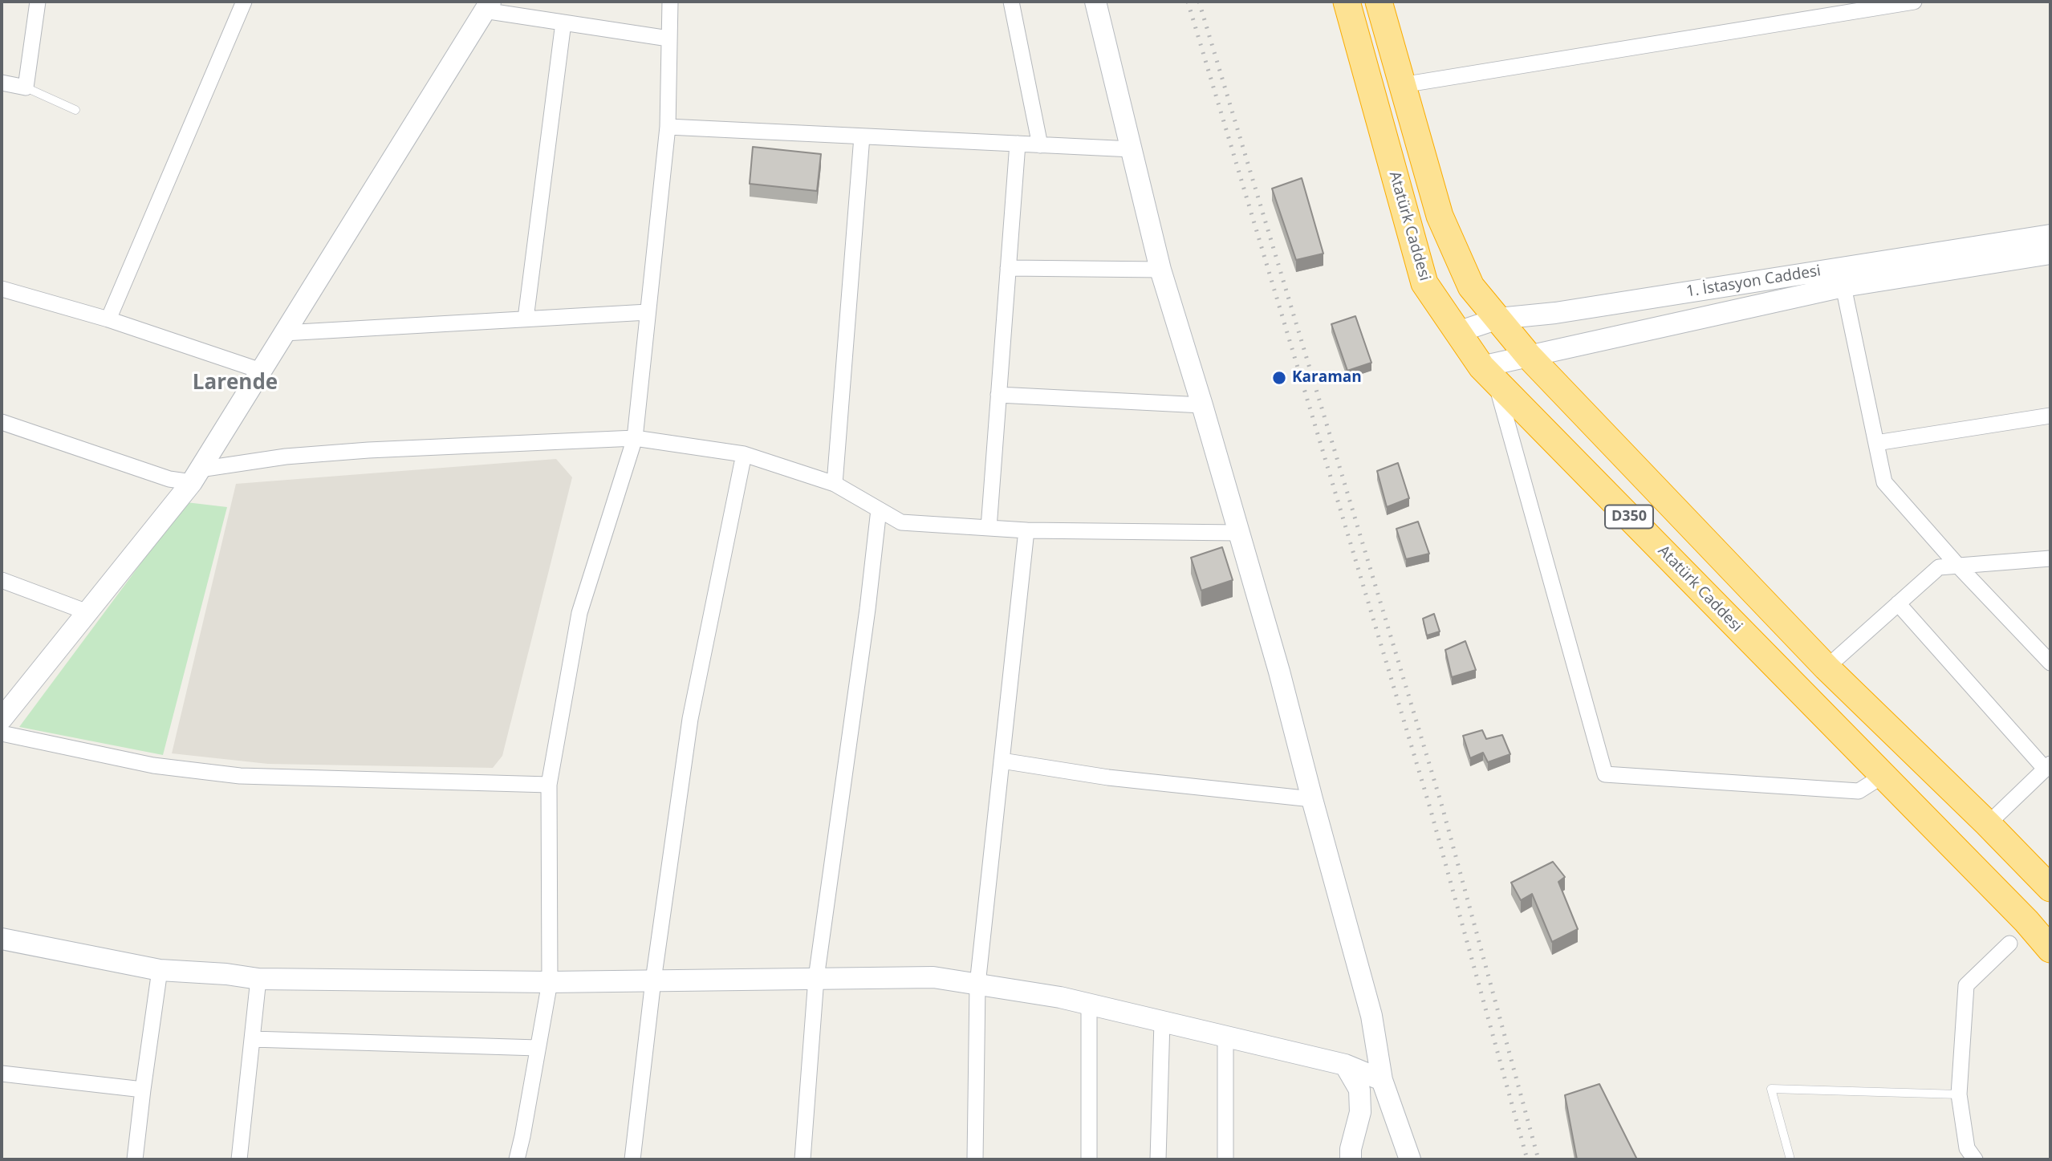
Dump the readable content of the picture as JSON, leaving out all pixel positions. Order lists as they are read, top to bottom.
{
  "streets": {
    "highway": ["Atatürk Caddesi", "D350"],
    "street": ["1. İstasyon Caddesi"]
  },
  "crossings": [
    ["Atatürk Caddesi", "1. İstasyon Caddesi"]
  ],
  "districts": ["Larende"],
  "places": ["Karaman"]
}
